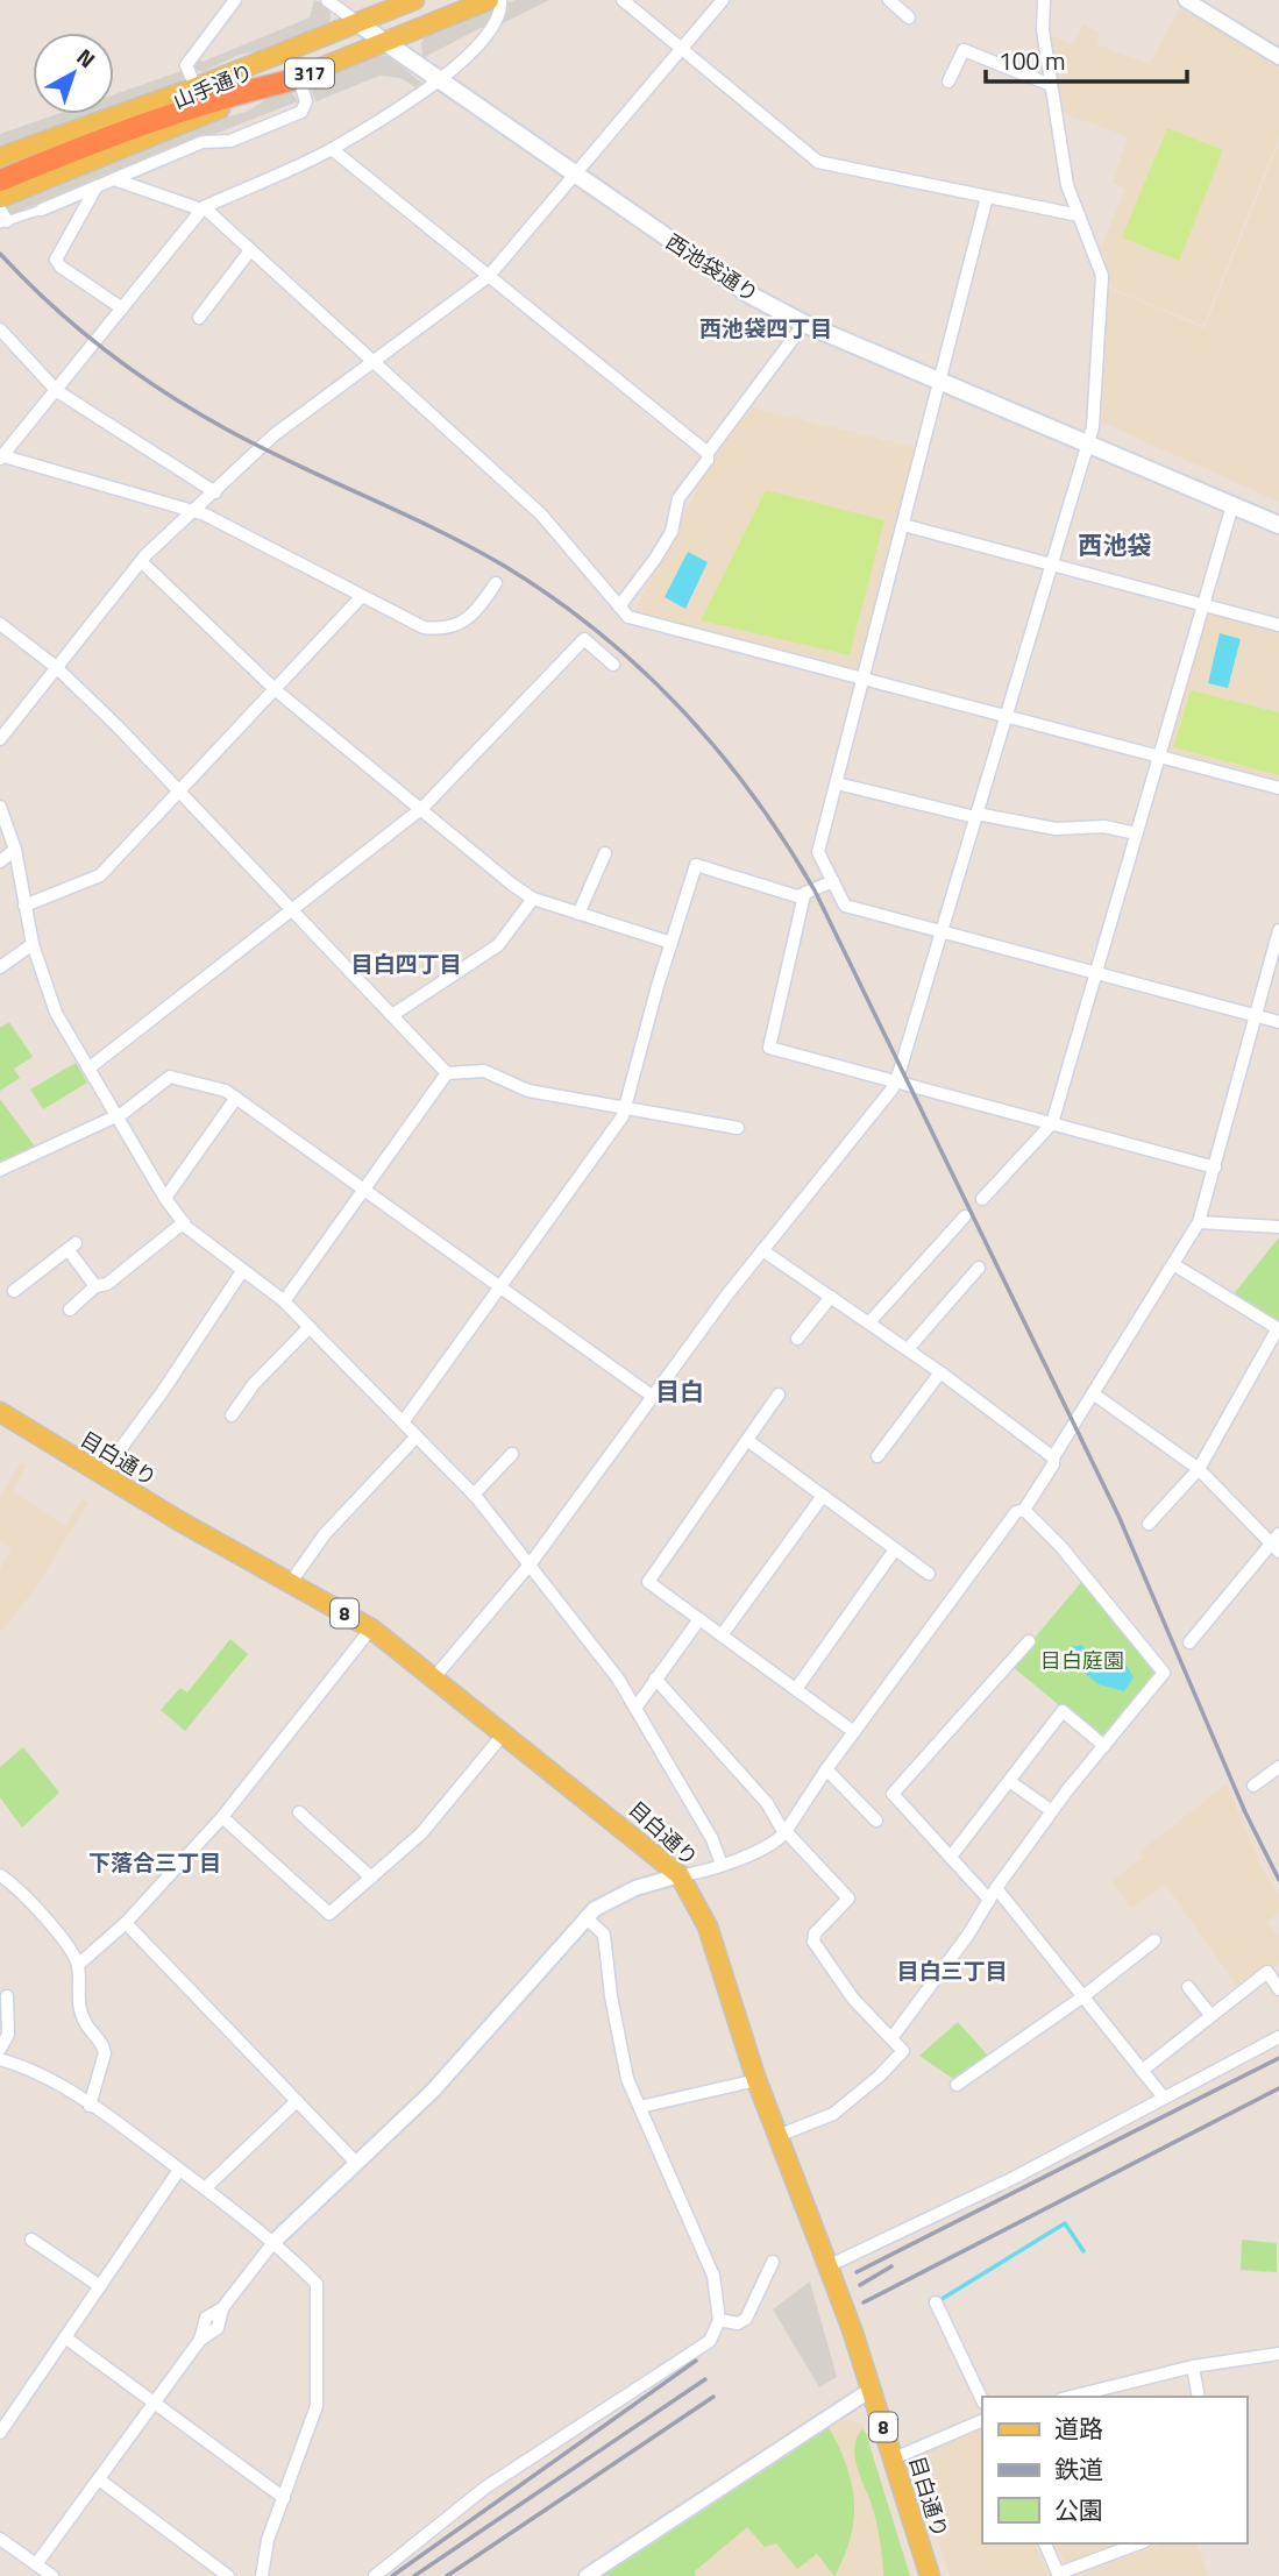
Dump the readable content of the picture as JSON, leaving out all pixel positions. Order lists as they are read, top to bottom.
{
  "streets": {
    "main road": [
      "317",
      "山手通り",
      "西池袋通り",
      "目白通り",
      "8"
    ]
  },
  "crossings": [
    ["317", "西池袋通り"],
    ["山手通り", "西池袋通り"]
  ],
  "districts": [
    "西池袋四丁目",
    "西池袋",
    "目白四丁目",
    "目白",
    "下落合三丁目",
    "目白三丁目"
  ],
  "parks": ["目白庭園"],
  "legend": ["道路", "鉄道", "公園"],
  "scale_bar": "100 m",
  "north": "top right"
}
